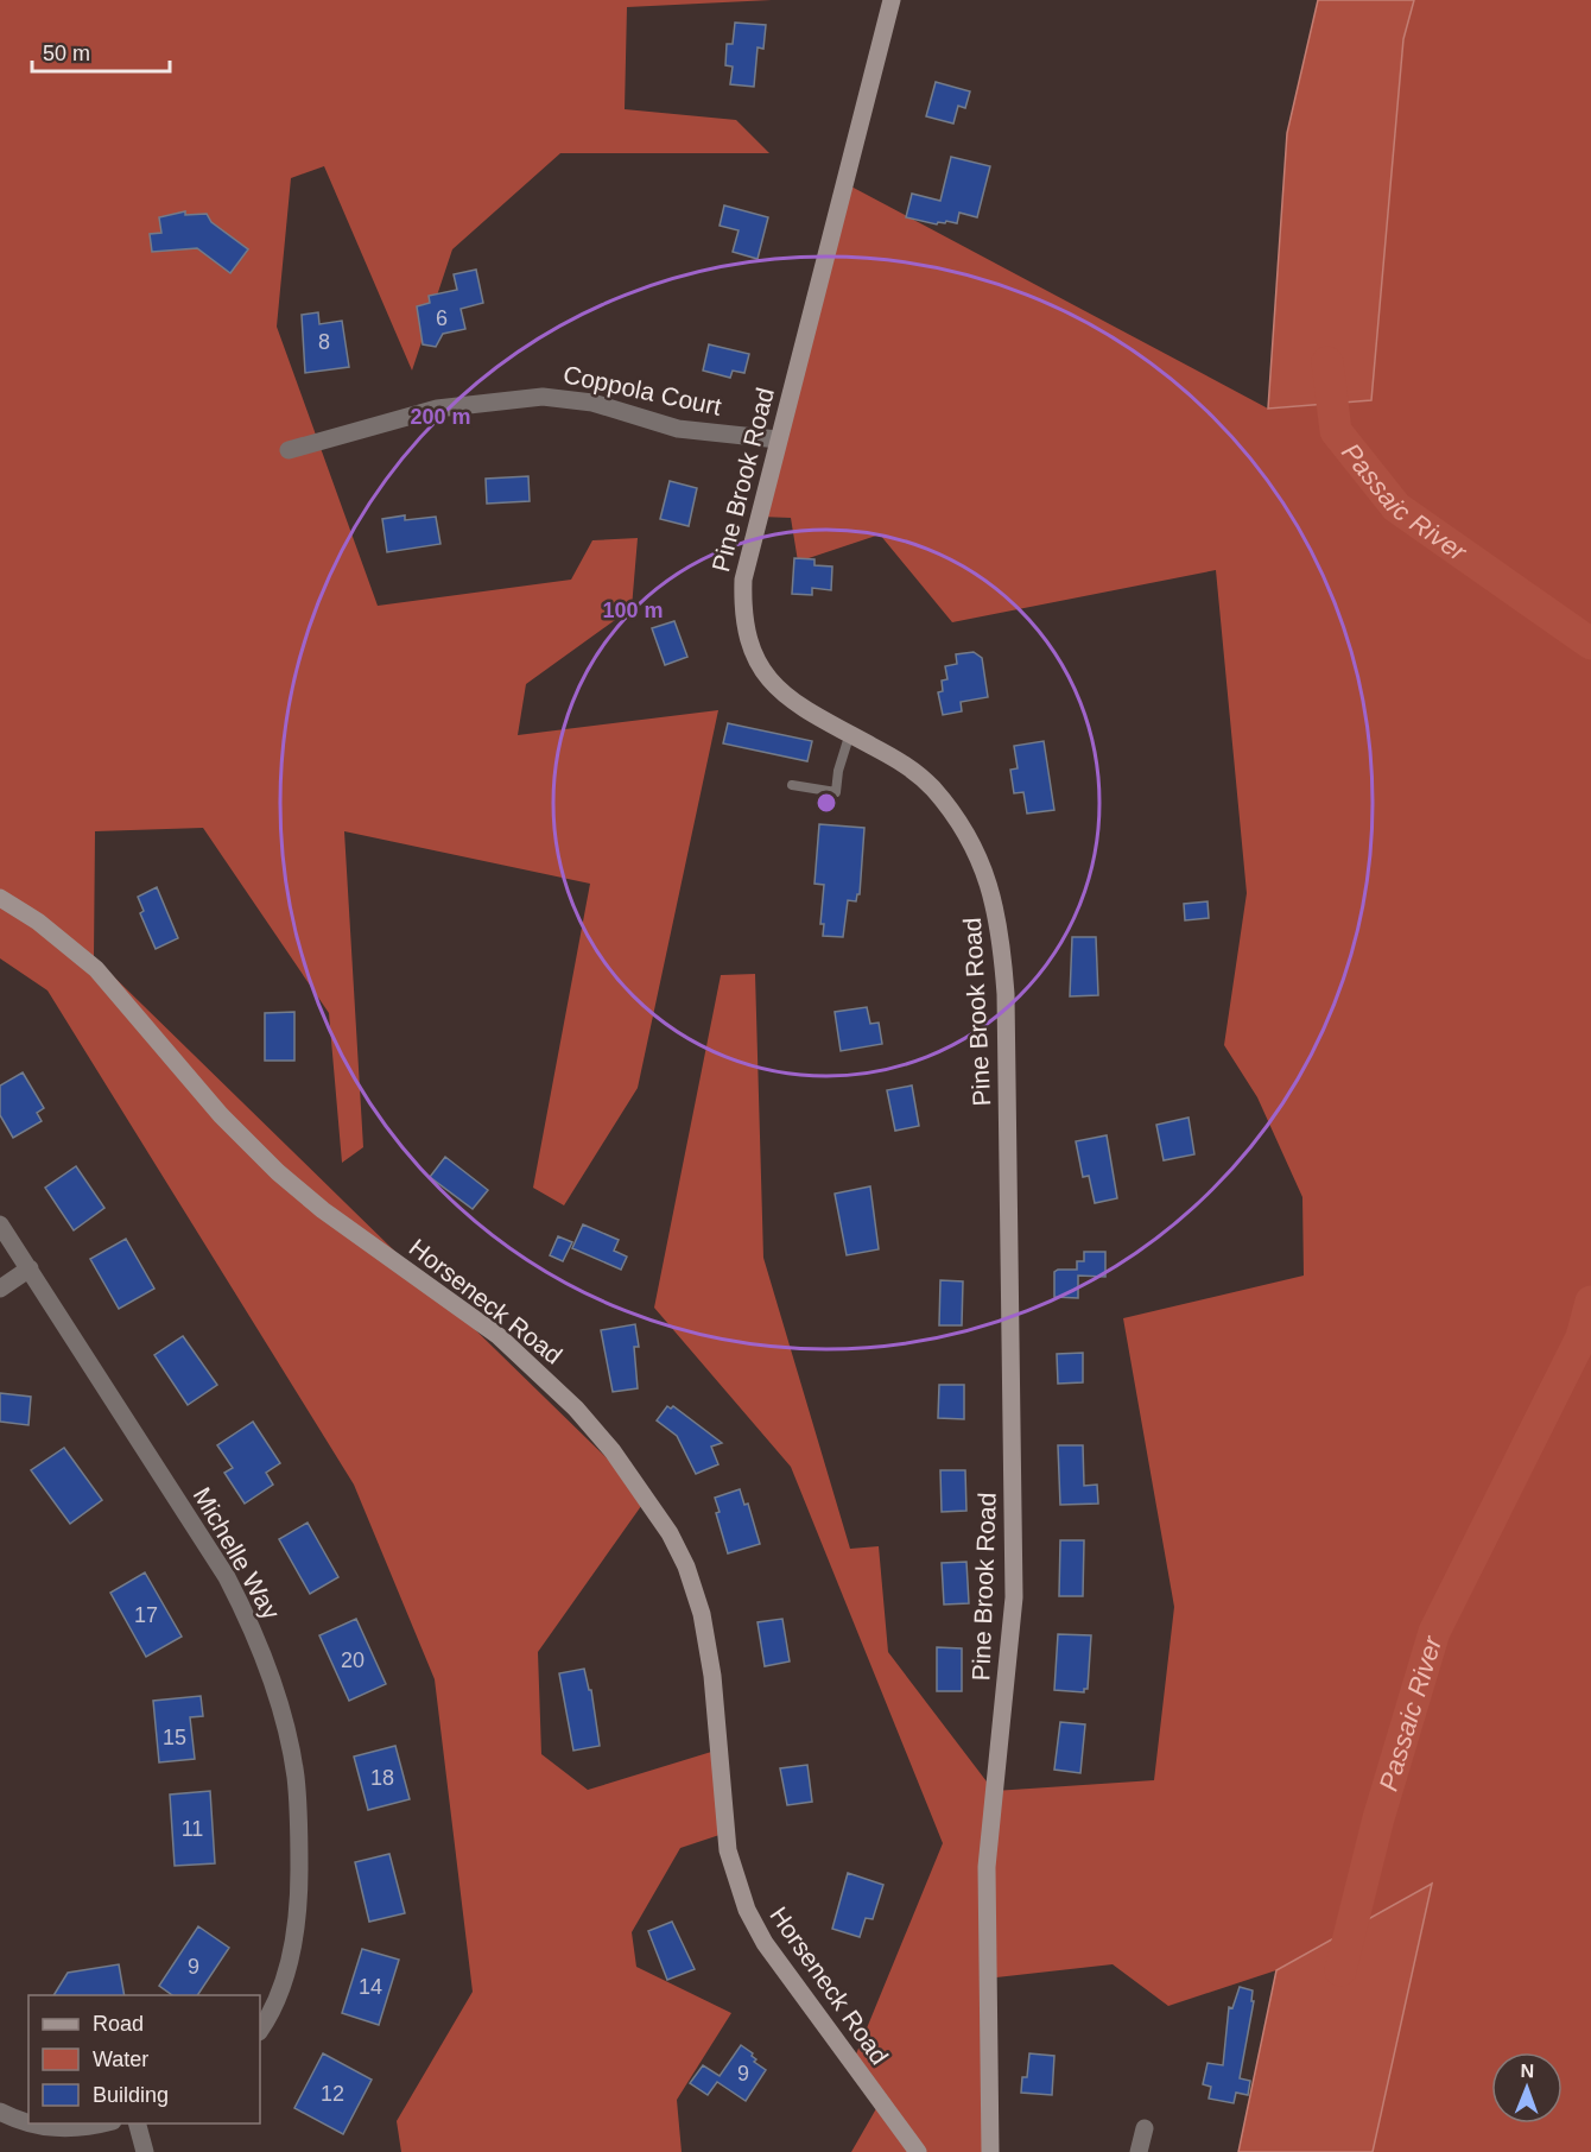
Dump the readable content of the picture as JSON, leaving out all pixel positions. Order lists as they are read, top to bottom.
{
  "streets": {
    "street": [
      "Coppola Court",
      "Pine Brook Road",
      "Horseneck Road",
      "Michelle Way"
    ]
  },
  "crossings": [
    ["Coppola Court", "Pine Brook Road"]
  ],
  "water": ["Passaic River"],
  "house_numbers": [
    "6",
    "8",
    "17",
    "20",
    "15",
    "18",
    "11",
    "9",
    "14",
    "9",
    "12"
  ],
  "legend": ["Road", "Water", "Building"],
  "scale_bar": "50 m",
  "north": "top",
  "rings": ["200 m", "100 m"]
}
